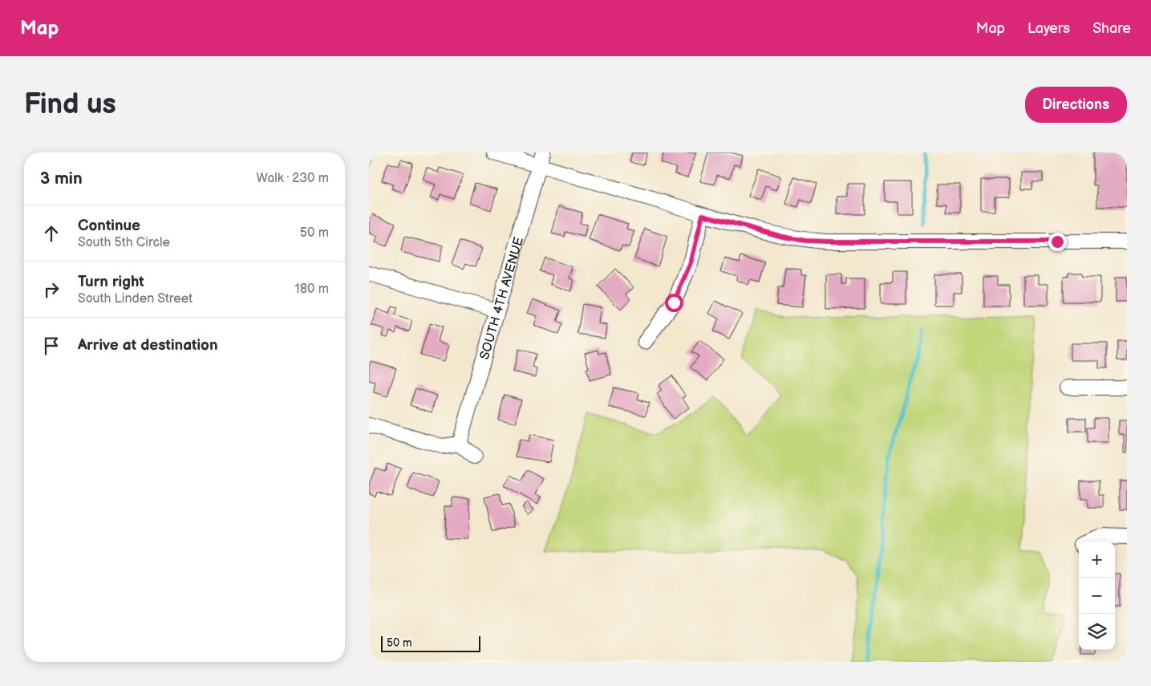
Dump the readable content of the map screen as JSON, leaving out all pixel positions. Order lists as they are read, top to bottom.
{
  "streets": {
    "street": ["SOUTH 4TH AVENUE"]
  },
  "scale_bar": "50 m",
  "page": {
    "header": "Map",
    "nav": ["Map", "Layers", "Share"],
    "buttons": "Directions",
    "title": "Find us",
    "heading": ["3 min", "Walk · 230 m"],
    "list": [
      ["Continue", "South 5th Circle", "50 m"],
      ["Turn right", "South Linden Street", "180 m"],
      "Arrive at destination"
    ],
    "map_buttons": ["+", "−"],
    "scale": "50 m"
  }
}
